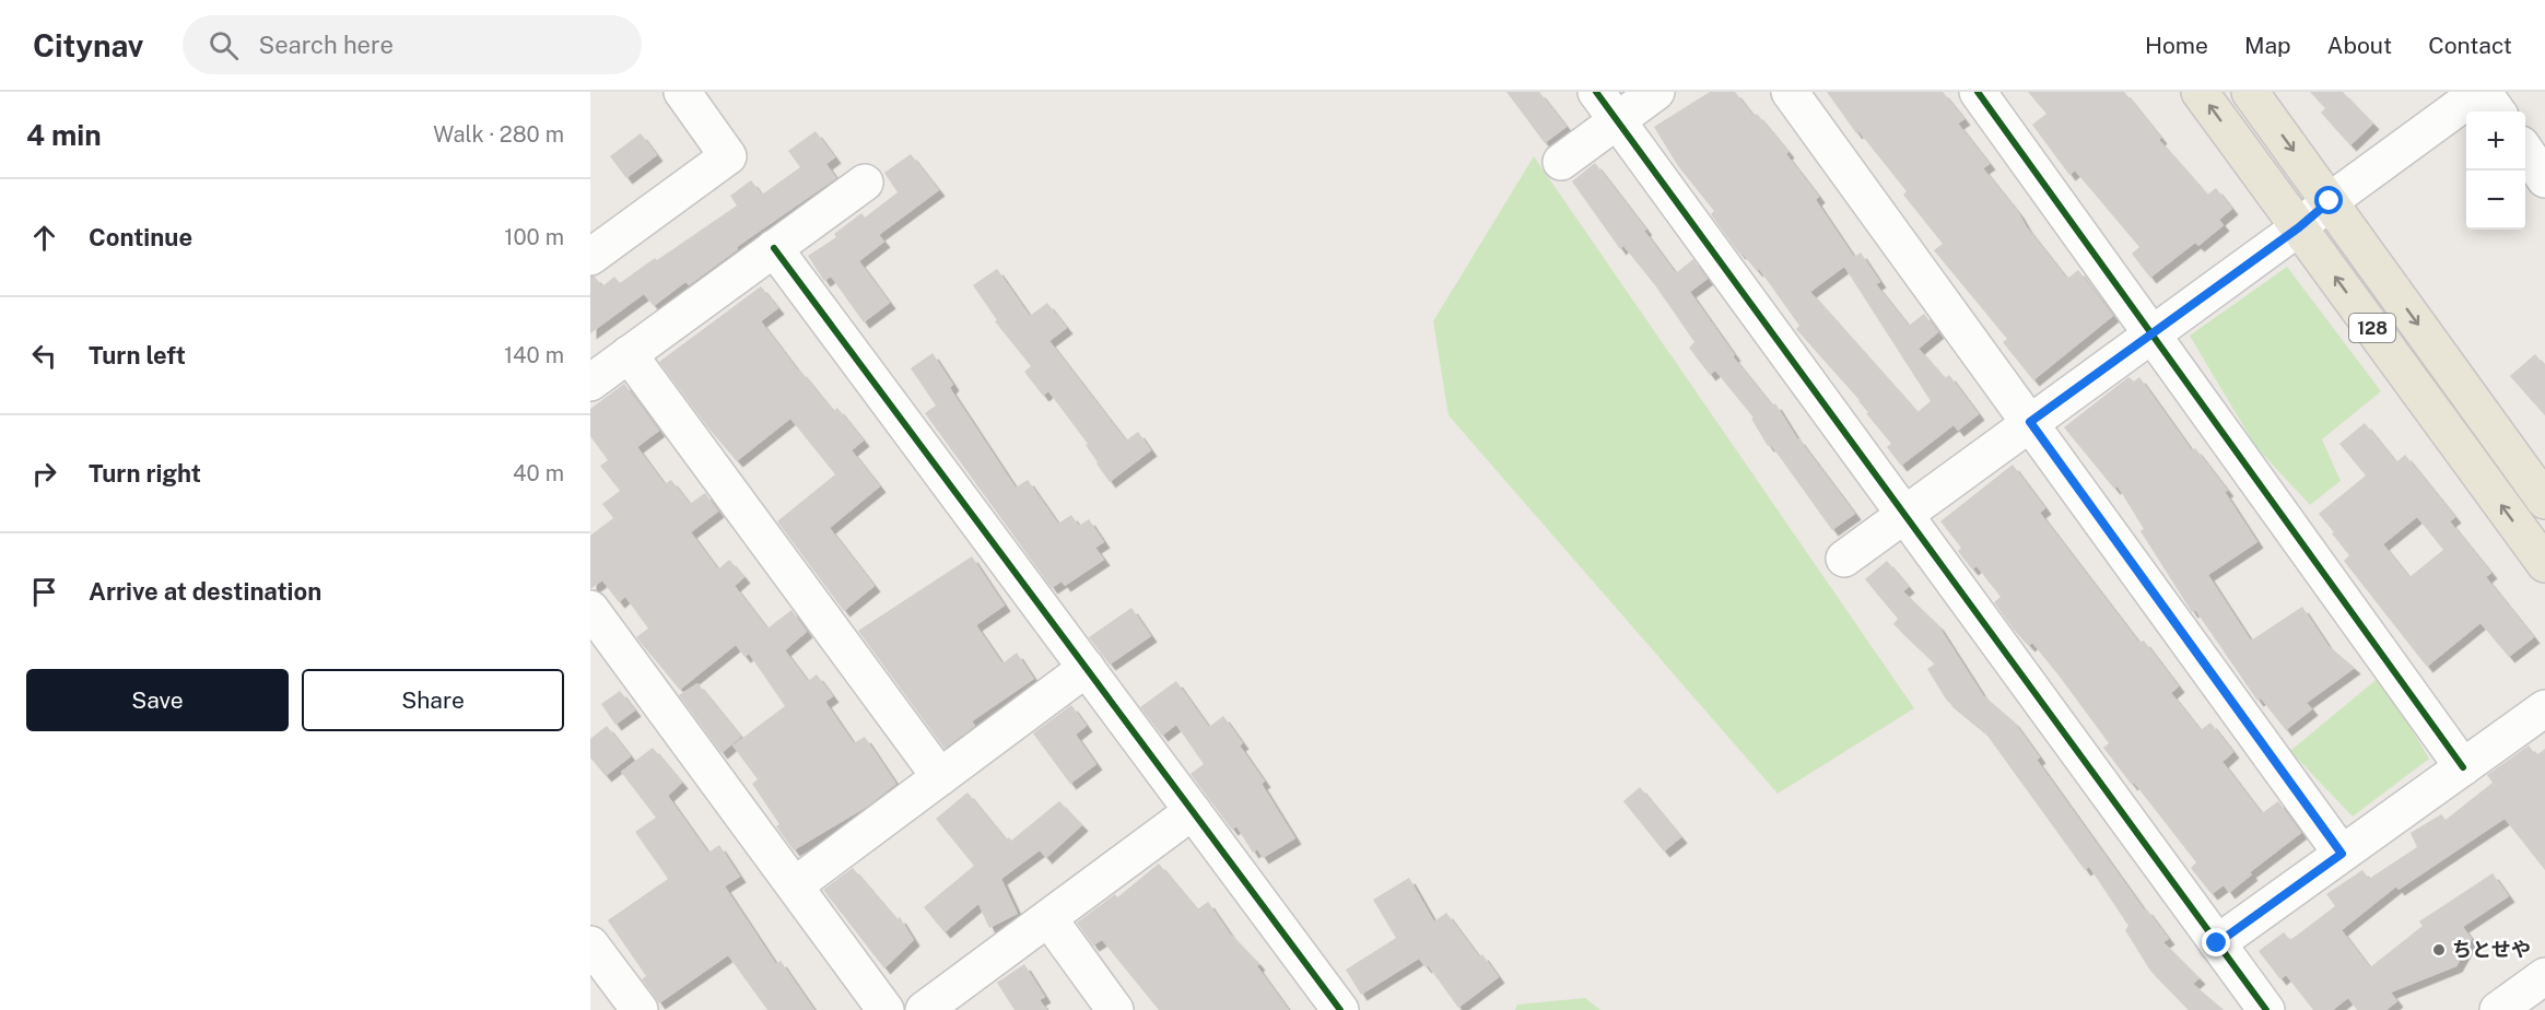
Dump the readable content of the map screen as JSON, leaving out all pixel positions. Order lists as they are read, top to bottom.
{
  "streets": {
    "main road": ["128"]
  },
  "places": ["ちとせや"],
  "page": {
    "header": "Citynav",
    "search": "Search here",
    "nav": [
      "Home",
      "Map",
      "About",
      "Contact"
    ],
    "heading": ["4 min", "Walk · 280 m"],
    "map_buttons": ["+", "−"],
    "list": [
      ["Continue", "100 m"],
      ["Turn left", "140 m"],
      ["Turn right", "40 m"],
      "Arrive at destination"
    ],
    "buttons": ["Save", "Share"]
  }
}
